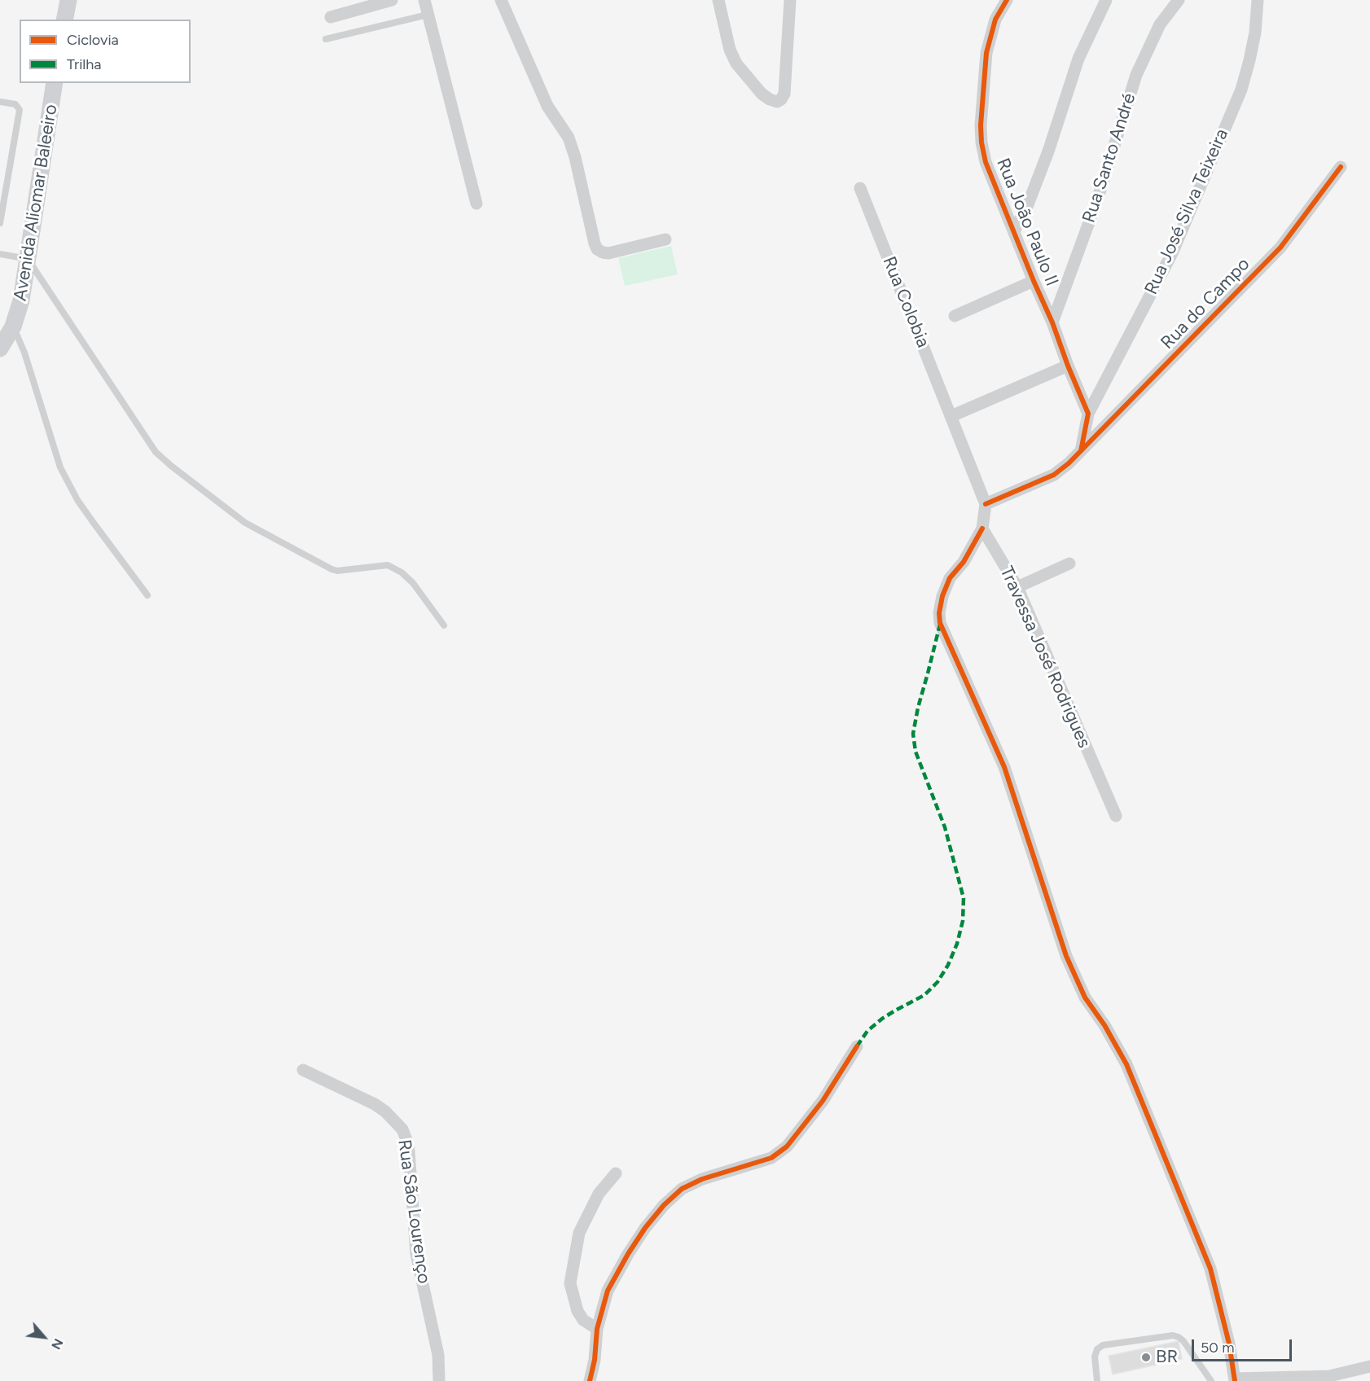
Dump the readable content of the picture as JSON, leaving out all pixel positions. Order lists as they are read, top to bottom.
{
  "streets": {
    "main road": ["Avenida Aliomar Baleeiro"],
    "street": [
      "Rua Santo André",
      "Rua José Silva Teixeira",
      "Rua João Paulo II",
      "Rua Colobia",
      "Rua do Campo",
      "Travessa José Rodrigues",
      "Rua São Lourenço"
    ]
  },
  "crossings": [
    ["Rua Santo André", "Rua João Paulo II"],
    ["Rua José Silva Teixeira", "Rua João Paulo II"]
  ],
  "places": ["BR"],
  "legend": ["Ciclovia", "Trilha"],
  "scale_bar": "50 m",
  "north": "bottom right"
}
